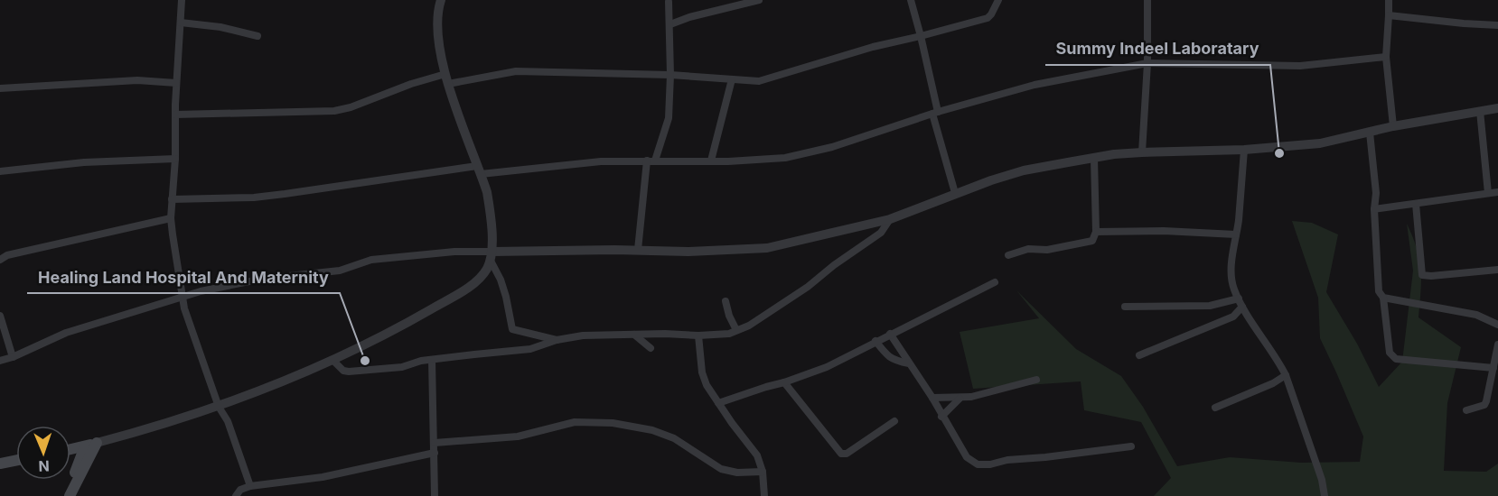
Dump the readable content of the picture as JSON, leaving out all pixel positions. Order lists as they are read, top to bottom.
{
  "places": ["Summy Indeel Laboratary", "Healing Land Hospital And Maternity"],
  "north": "bottom"
}
